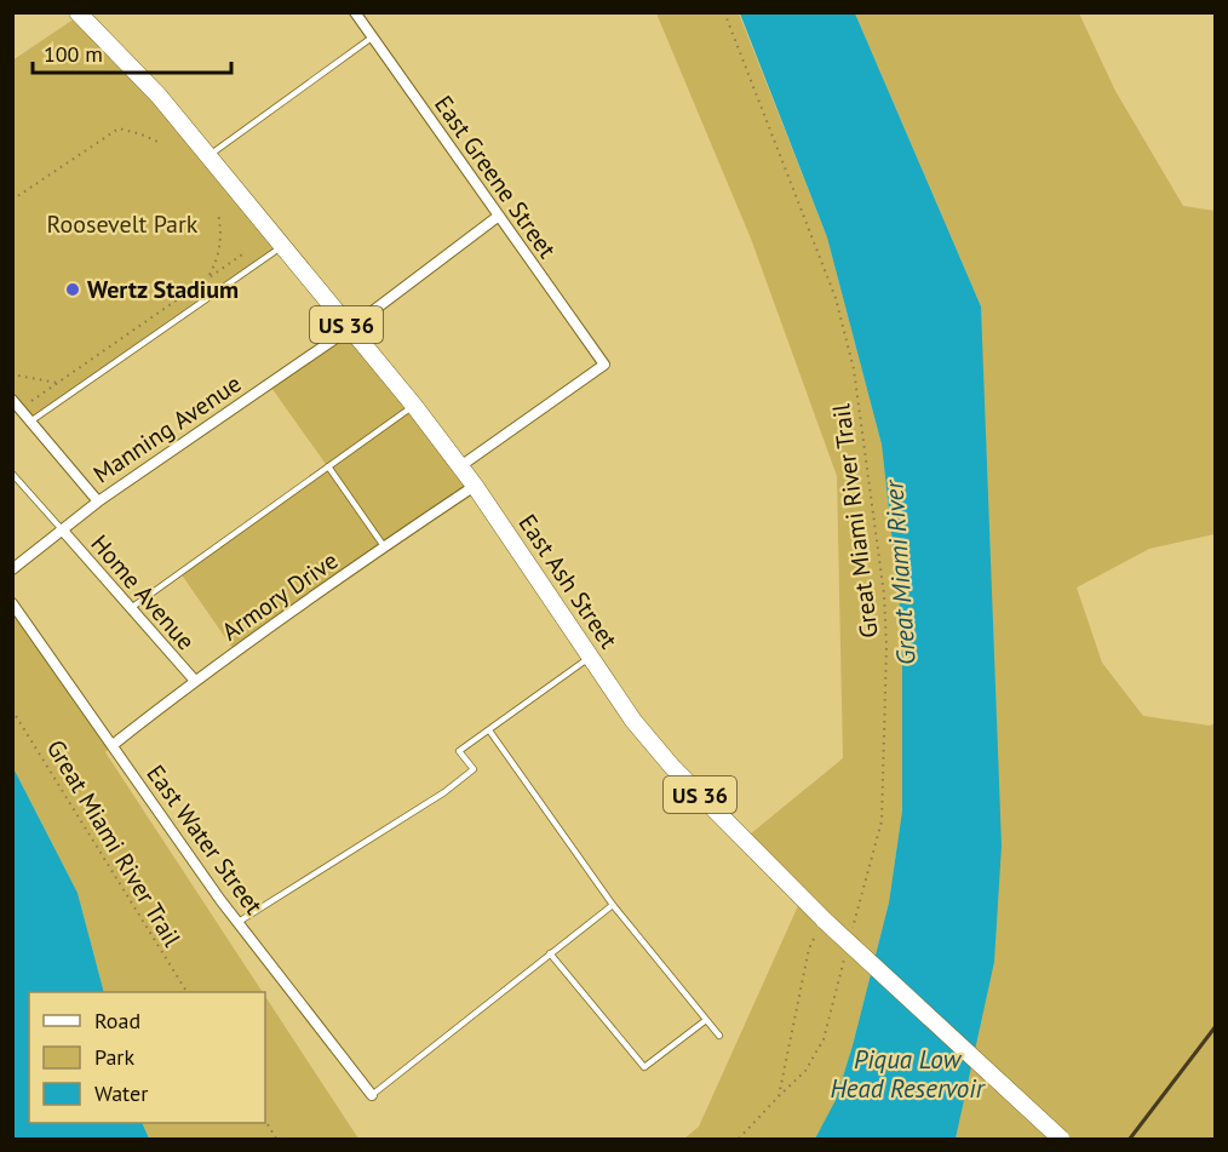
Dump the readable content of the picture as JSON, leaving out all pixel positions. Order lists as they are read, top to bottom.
{
  "streets": {
    "main road": ["US 36", "East Ash Street"],
    "street": [
      "East Greene Street",
      "Manning Avenue",
      "Home Avenue",
      "Armory Drive",
      "East Water Street"
    ],
    "path": ["Great Miami River Trail"]
  },
  "crossings": [
    ["East Greene Street", "Manning Avenue"],
    ["East Greene Street", "East Ash Street"],
    ["Manning Avenue", "East Ash Street"],
    ["Manning Avenue", "Home Avenue"],
    ["East Ash Street", "Armory Drive"],
    ["Home Avenue", "Armory Drive"],
    ["Armory Drive", "East Water Street"]
  ],
  "water": ["Great Miami River", "Piqua Low Head Reservoir"],
  "parks": ["Roosevelt Park"],
  "places": ["Wertz Stadium"],
  "legend": ["Road", "Park", "Water"],
  "scale_bar": "100 m"
}
